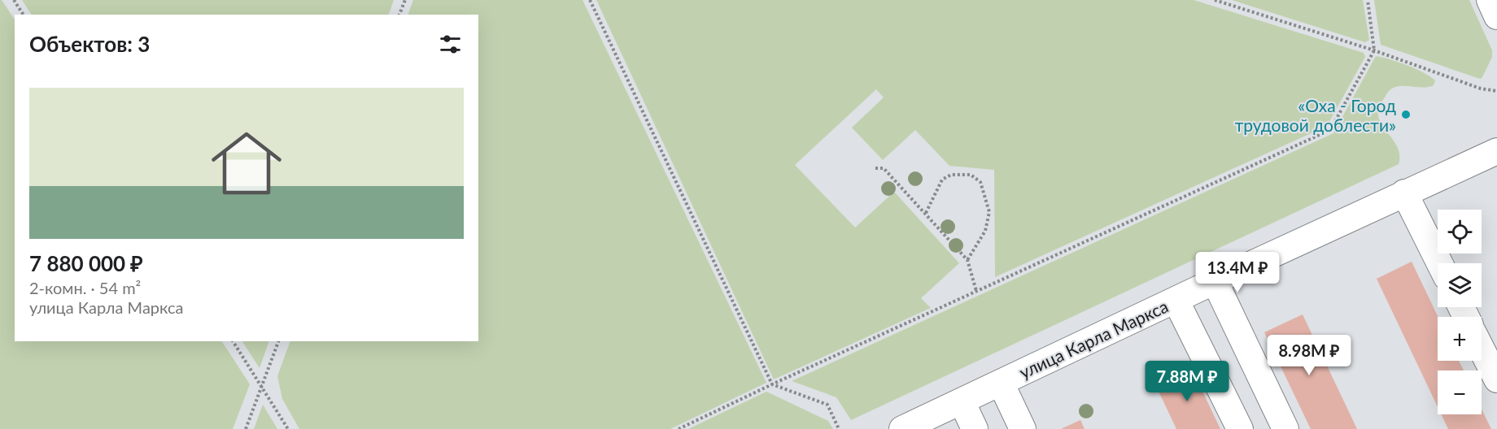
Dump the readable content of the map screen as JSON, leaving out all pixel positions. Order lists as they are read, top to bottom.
{
  "streets": {
    "street": ["улица Карла Маркса"]
  },
  "places": ["«Оха - Город трудовой доблести»"],
  "page": {
    "heading": "Объектов: 3",
    "list": [
      {
        "name": "7 880 000 ₽",
        "note": "2-комн. · 54 m² · улица Карла Маркса"
      }
    ],
    "map_buttons": ["+", "−"],
    "price": ["13.4M ₽", "8.98M ₽", "7.88M ₽"]
  }
}
